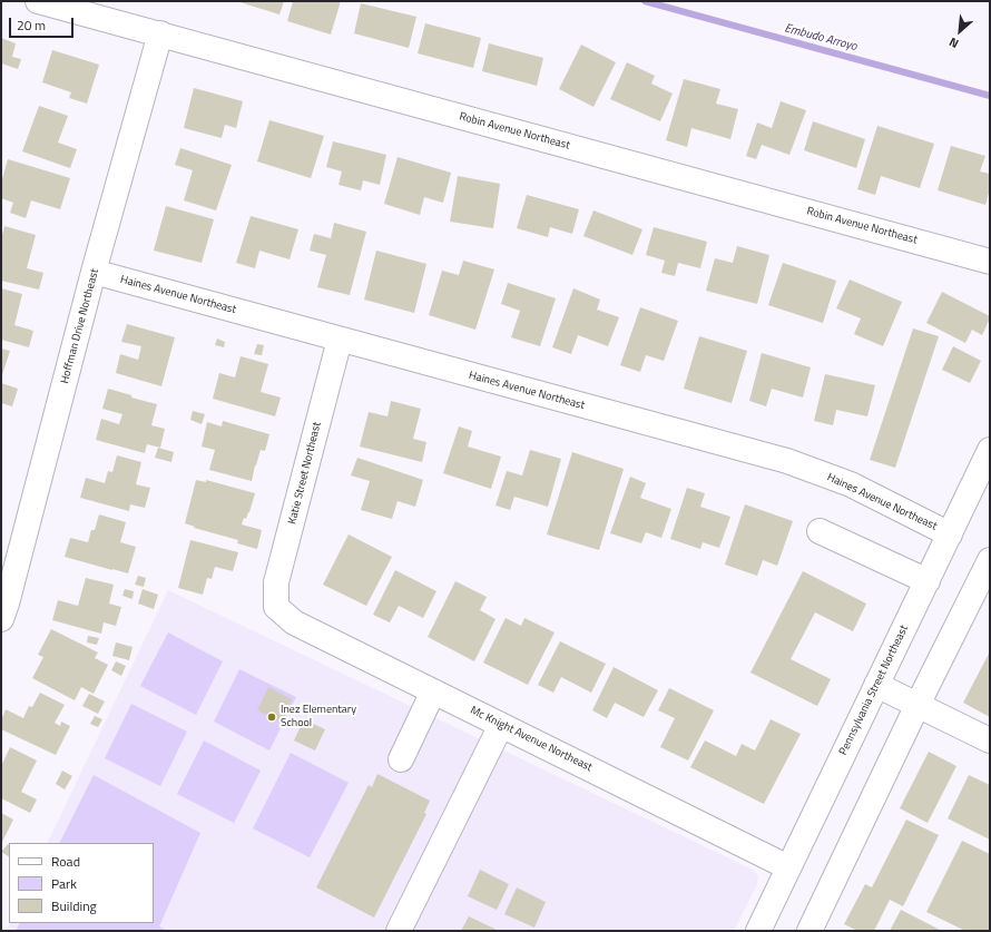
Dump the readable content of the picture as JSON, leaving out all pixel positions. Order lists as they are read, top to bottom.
{
  "streets": {
    "street": [
      "Robin Avenue Northeast",
      "Haines Avenue Northeast",
      "Hoffman Drive Northeast",
      "Katie Street Northeast",
      "Pennsylvania Street Northeast",
      "Mc Knight Avenue Northeast"
    ]
  },
  "crossings": [
    ["Robin Avenue Northeast", "Hoffman Drive Northeast"],
    ["Haines Avenue Northeast", "Hoffman Drive Northeast"],
    ["Haines Avenue Northeast", "Katie Street Northeast"],
    ["Haines Avenue Northeast", "Pennsylvania Street Northeast"],
    ["Katie Street Northeast", "Mc Knight Avenue Northeast"],
    ["Pennsylvania Street Northeast", "Mc Knight Avenue Northeast"]
  ],
  "water": ["Embudo Arroyo"],
  "places": ["Inez Elementary School"],
  "legend": ["Road", "Park", "Building"],
  "scale_bar": "20 m",
  "north": "bottom left"
}
